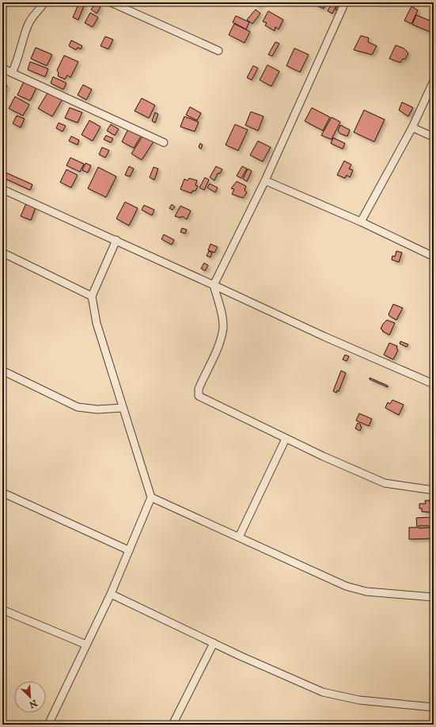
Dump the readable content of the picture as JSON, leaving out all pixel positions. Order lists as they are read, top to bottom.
{
  "north": "bottom right"
}
